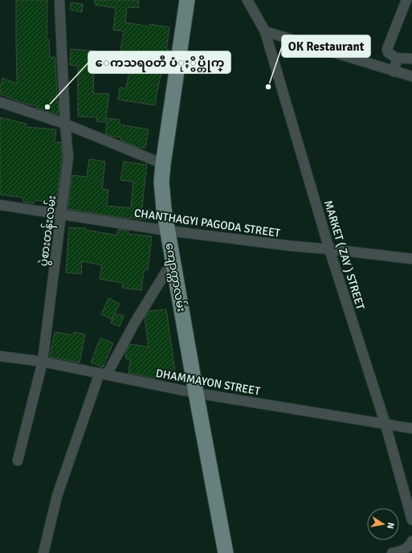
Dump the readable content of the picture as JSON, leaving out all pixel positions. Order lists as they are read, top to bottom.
{
  "streets": {
    "main road": ["ကျောက္ကာလမ်း"],
    "street": [
      "CHANTHAGYI PAGODA STREET",
      "ပွဲစားတန်းလမ်း",
      "MARKET ( ZAY ) STREET",
      "DHAMMAYON STREET"
    ]
  },
  "crossings": [
    ["CHANTHAGYI PAGODA STREET", "ပွဲစားတန်းလမ်း"],
    ["CHANTHAGYI PAGODA STREET", "MARKET ( ZAY ) STREET"],
    ["CHANTHAGYI PAGODA STREET", "ကျောက္ကာလမ်း"],
    ["ပွဲစားတန်းလမ်း", "DHAMMAYON STREET"],
    ["MARKET ( ZAY ) STREET", "DHAMMAYON STREET"],
    ["ကျောက္ကာလမ်း", "DHAMMAYON STREET"]
  ],
  "places": ["OK Restaurant", "ေကသရ၀တီ ပံုႏွိပ္တိုက္"],
  "north": "right"
}
